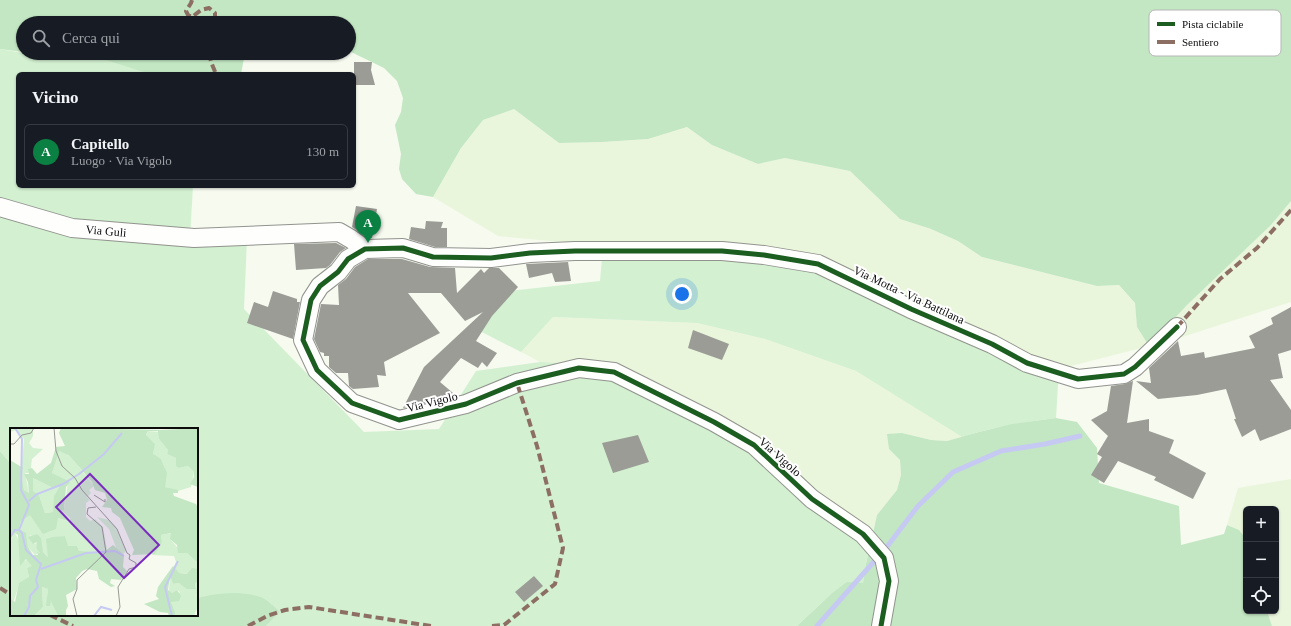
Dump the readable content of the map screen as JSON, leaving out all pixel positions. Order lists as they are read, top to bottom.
{
  "streets": {
    "street": ["Via Guli", "Via Motta - Via Battilana", "Via Vigolo"]
  },
  "crossings": [
    ["Via Guli", "Via Motta - Via Battilana"],
    ["Via Guli", "Via Vigolo"],
    ["Via Motta - Via Battilana", "Via Vigolo"]
  ],
  "legend": ["Pista ciclabile", "Sentiero"],
  "page": {
    "search": "Cerca qui",
    "heading": "Vicino",
    "list": [
      {
        "mark": "A",
        "name": "Capitello",
        "note": "Luogo · Via Vigolo",
        "value": "130 m"
      }
    ],
    "pins": "A",
    "map_buttons": ["+", "−"]
  }
}
